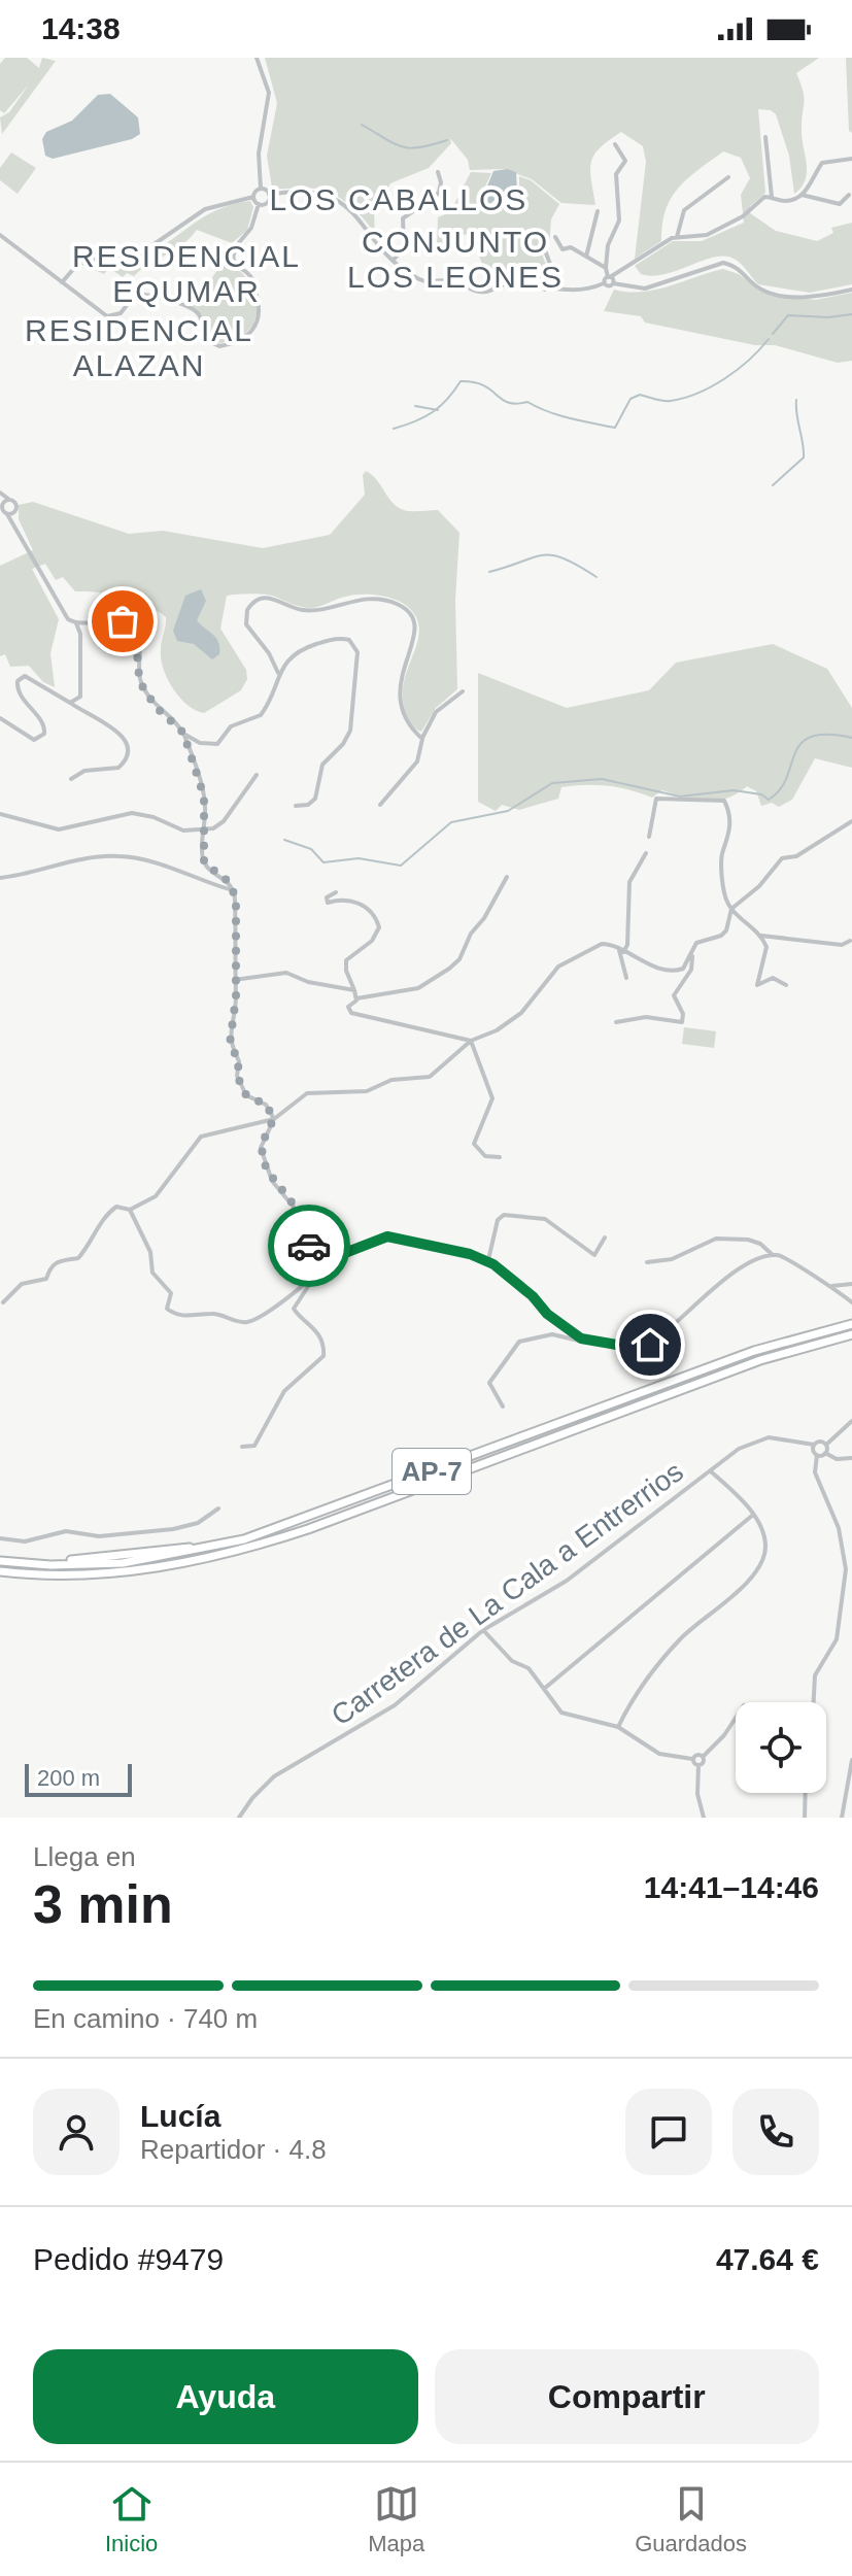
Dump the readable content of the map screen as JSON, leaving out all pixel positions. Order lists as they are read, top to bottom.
{
  "streets": {
    "highway": ["AP-7"],
    "street": ["Carretera de La Cala a Entrerrios"]
  },
  "districts": [
    "LOS CABALLOS",
    "CONJUNTO LOS LEONES",
    "RESIDENCIAL EQUMAR",
    "RESIDENCIAL ALAZAN"
  ],
  "scale_bar": "200 m",
  "page": {
    "status": "14:38",
    "scale": "200 m",
    "heading": ["3 min", "Llega en", "14:41–14:46"],
    "panel": [
      "Lucía",
      "Repartidor · 4.8",
      "Pedido #9479",
      "47.64 €"
    ],
    "bar": "En camino · 740 m",
    "buttons": ["Ayuda", "Compartir"],
    "tabs": ["Inicio", "Mapa", "Guardados"]
  }
}
